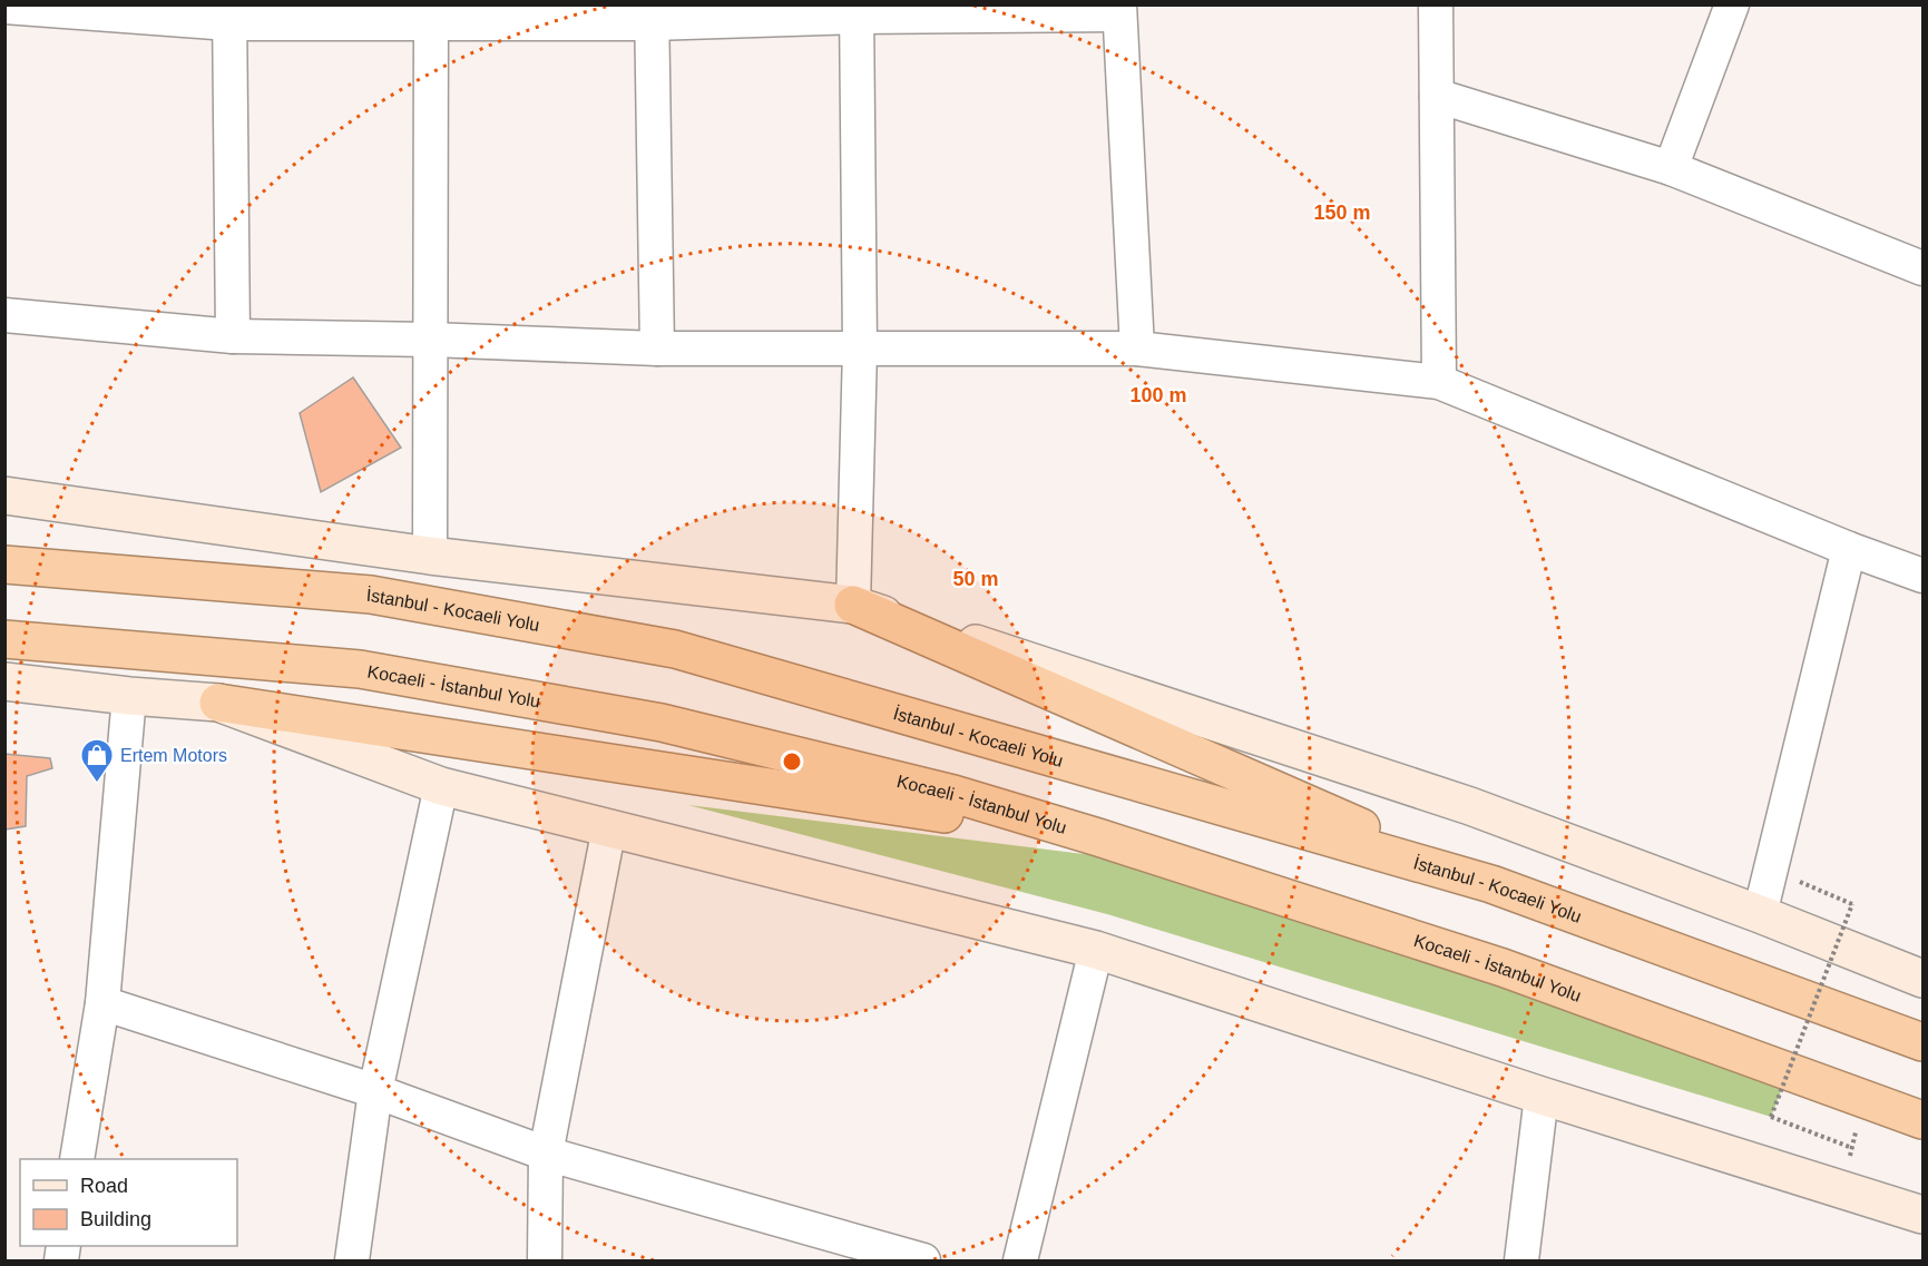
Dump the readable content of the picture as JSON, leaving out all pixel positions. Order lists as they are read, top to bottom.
{
  "streets": {
    "highway": ["İstanbul - Kocaeli Yolu", "Kocaeli - İstanbul Yolu"]
  },
  "places": {
    "shop": ["Ertem Motors"]
  },
  "legend": ["Road", "Building"],
  "rings": ["150 m", "100 m", "50 m"]
}
